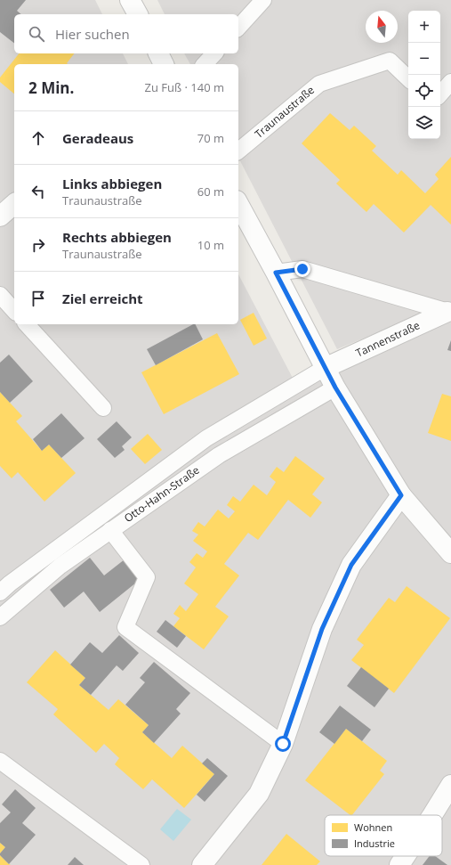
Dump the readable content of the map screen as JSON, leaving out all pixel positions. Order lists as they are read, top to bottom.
{
  "streets": {
    "street": ["Tannenstraße"],
    "lane": ["Traunaustraße", "Otto-Hahn-Straße"]
  },
  "crossings": [
    ["Tannenstraße", "Otto-Hahn-Straße"]
  ],
  "legend": ["Wohnen", "Industrie"],
  "north": "top",
  "page": {
    "map_buttons": ["+", "−"],
    "search": "Hier suchen",
    "heading": ["2 Min.", "Zu Fuß · 140 m"],
    "list": [
      ["Geradeaus", "70 m"],
      ["Links abbiegen", "Traunaustraße", "60 m"],
      ["Rechts abbiegen", "Traunaustraße", "10 m"],
      "Ziel erreicht"
    ]
  }
}
